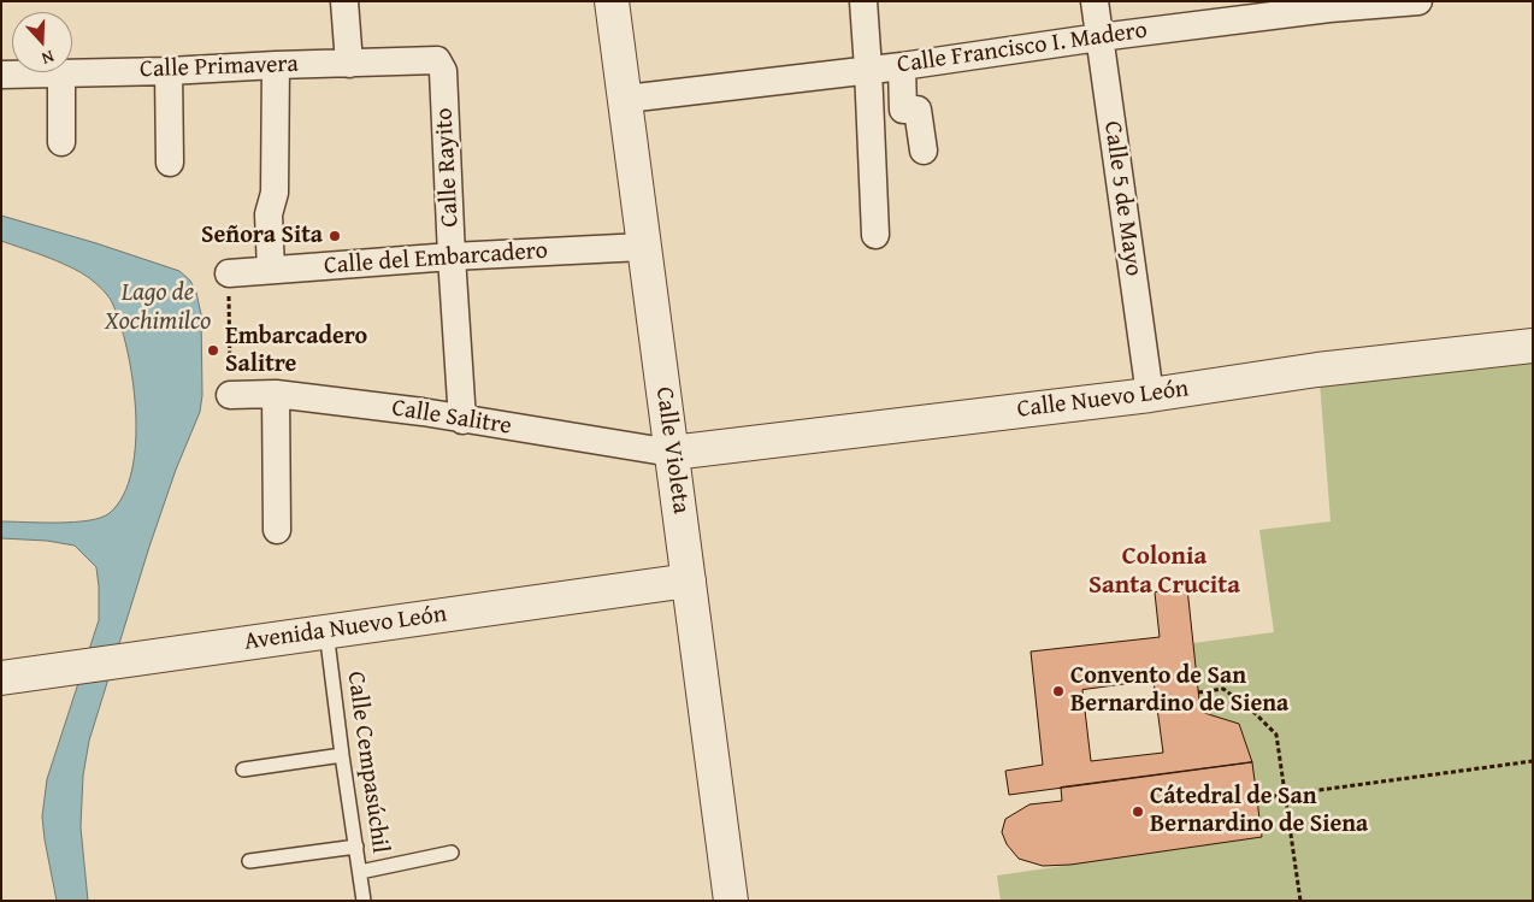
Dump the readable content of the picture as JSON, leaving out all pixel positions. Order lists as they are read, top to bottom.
{
  "streets": {
    "street": [
      "Calle Francisco I. Madero",
      "Calle Primavera",
      "Calle Rayito",
      "Calle 5 de Mayo",
      "Calle del Embarcadero",
      "Calle Nuevo León",
      "Calle Salitre",
      "Calle Violeta",
      "Avenida Nuevo León"
    ],
    "lane": ["Calle Cempasúchil"]
  },
  "crossings": [
    ["Calle Francisco I. Madero", "Calle 5 de Mayo"],
    ["Calle Francisco I. Madero", "Calle Violeta"],
    ["Calle Primavera", "Calle Rayito"],
    ["Calle Rayito", "Calle del Embarcadero"],
    ["Calle Rayito", "Calle Salitre"],
    ["Calle 5 de Mayo", "Calle Nuevo León"],
    ["Calle del Embarcadero", "Calle Violeta"],
    ["Calle Nuevo León", "Calle Salitre"],
    ["Calle Nuevo León", "Calle Violeta"],
    ["Calle Salitre", "Calle Violeta"],
    ["Calle Violeta", "Avenida Nuevo León"],
    ["Avenida Nuevo León", "Calle Cempasúchil"]
  ],
  "districts": ["Colonia Santa Crucita"],
  "water": ["Lago de Xochimilco"],
  "places": [
    "Señora Sita",
    "Embarcadero Salitre",
    "Convento de San Bernardino de Siena",
    "Cátedral de San Bernardino de Siena"
  ],
  "north": "bottom"
}
